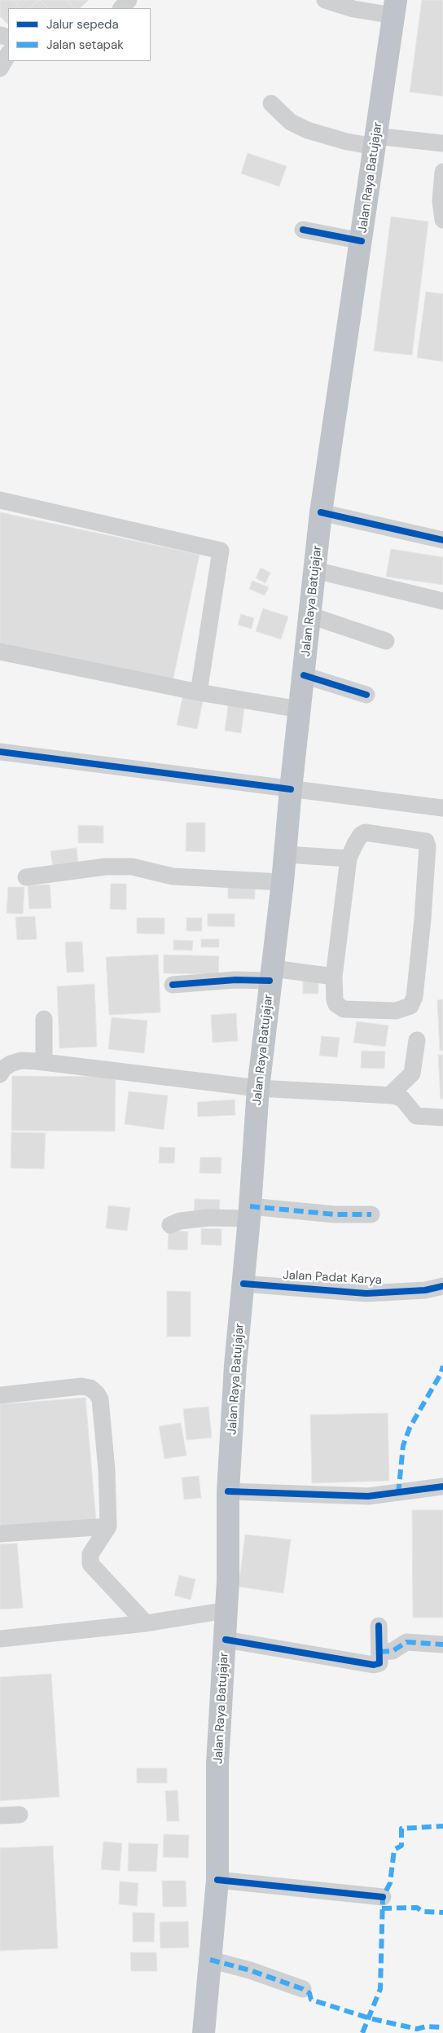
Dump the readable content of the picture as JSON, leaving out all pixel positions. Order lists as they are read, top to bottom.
{
  "streets": {
    "highway": ["Jalan Raya Batujajar"],
    "street": ["Jalan Padat Karya"]
  },
  "crossings": [
    ["Jalan Raya Batujajar", "Jalan Padat Karya"]
  ],
  "legend": ["Jalur sepeda", "Jalan setapak"]
}
